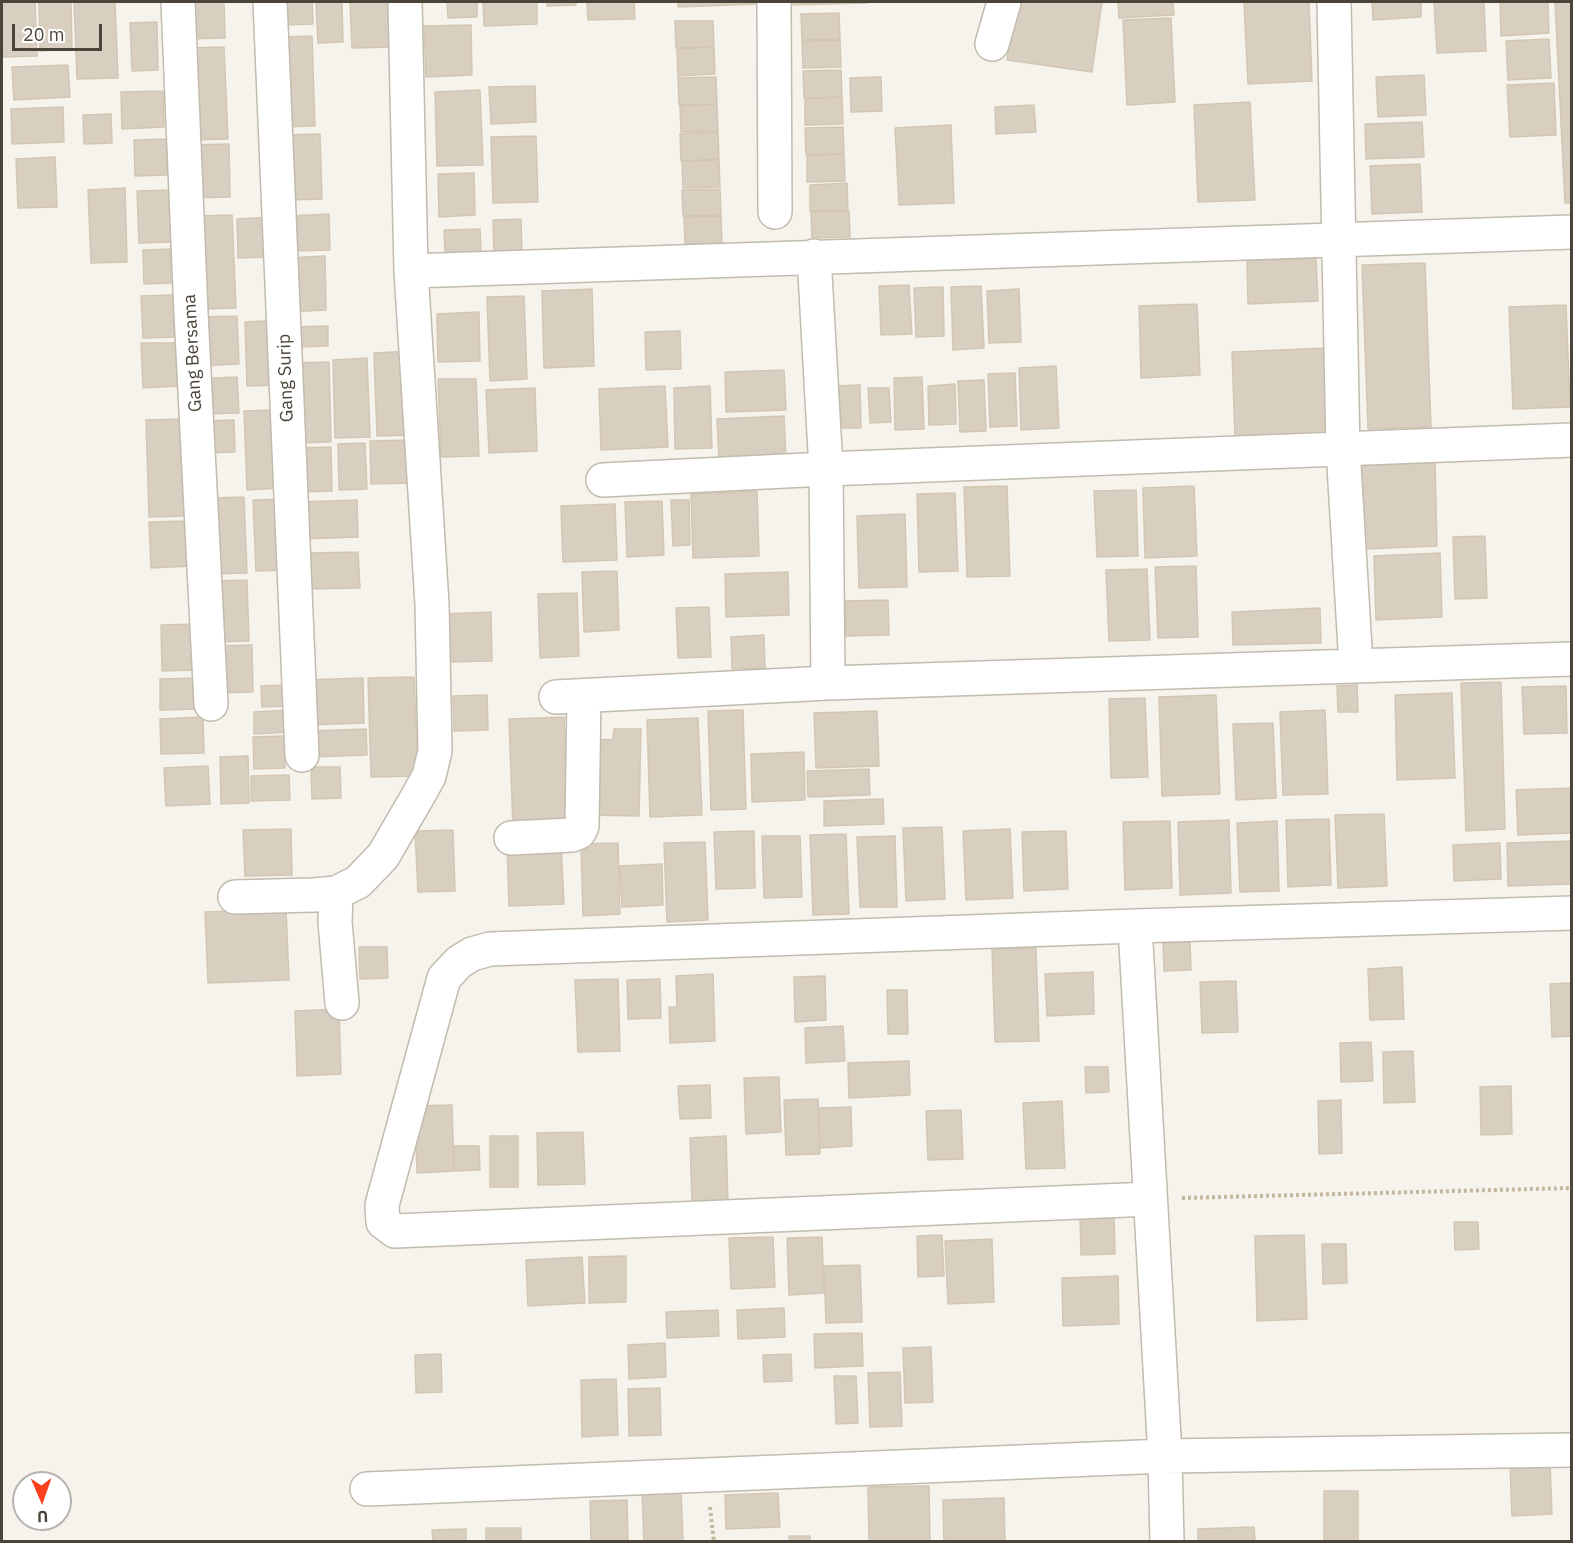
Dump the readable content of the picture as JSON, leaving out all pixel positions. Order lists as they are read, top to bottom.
{
  "streets": {
    "street": ["Gang Bersama", "Gang Surip"]
  },
  "scale_bar": "20 m",
  "north": "bottom"
}
